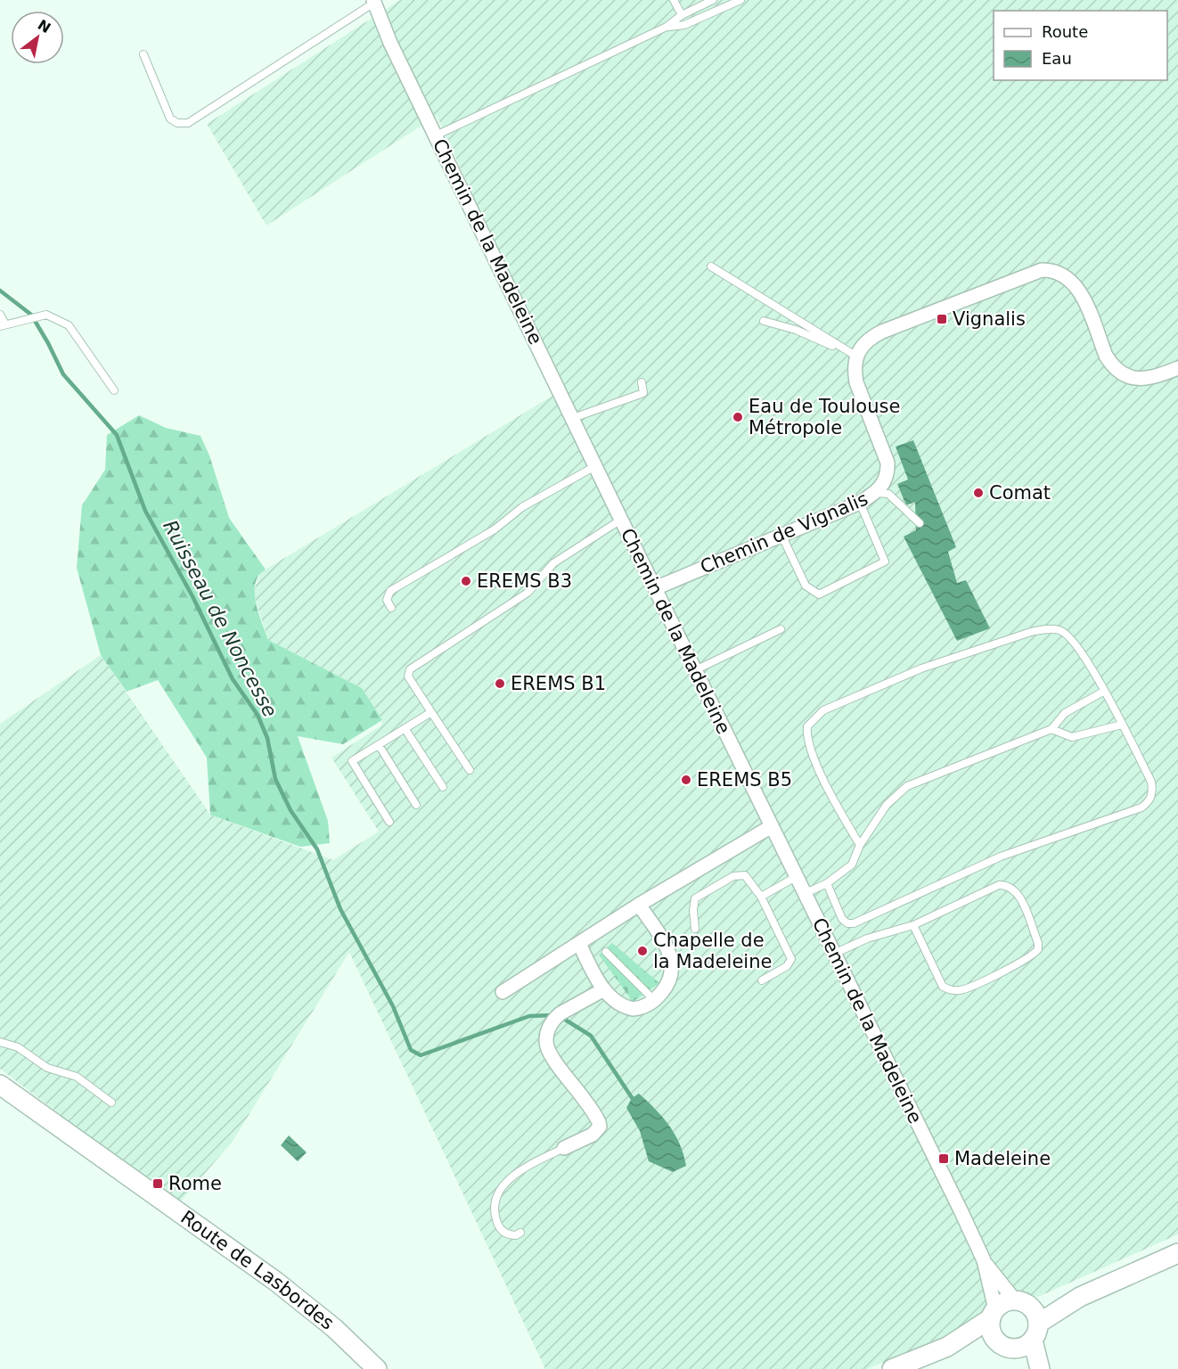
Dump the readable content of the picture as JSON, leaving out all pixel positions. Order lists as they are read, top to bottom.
{
  "streets": {
    "street": ["Chemin de la Madeleine", "Chemin de Vignalis", "Route de Lasbordes"]
  },
  "crossings": [
    ["Chemin de la Madeleine", "Chemin de Vignalis"]
  ],
  "water": ["Ruisseau de Noncesse"],
  "places": {
    "transit": ["Vignalis", "Madeleine", "Rome"],
    "other": [
      "Eau de Toulouse Métropole",
      "Comat",
      "EREMS B3",
      "EREMS B1",
      "EREMS B5",
      "Chapelle de la Madeleine"
    ]
  },
  "legend": ["Route", "Eau"],
  "north": "top right"
}
